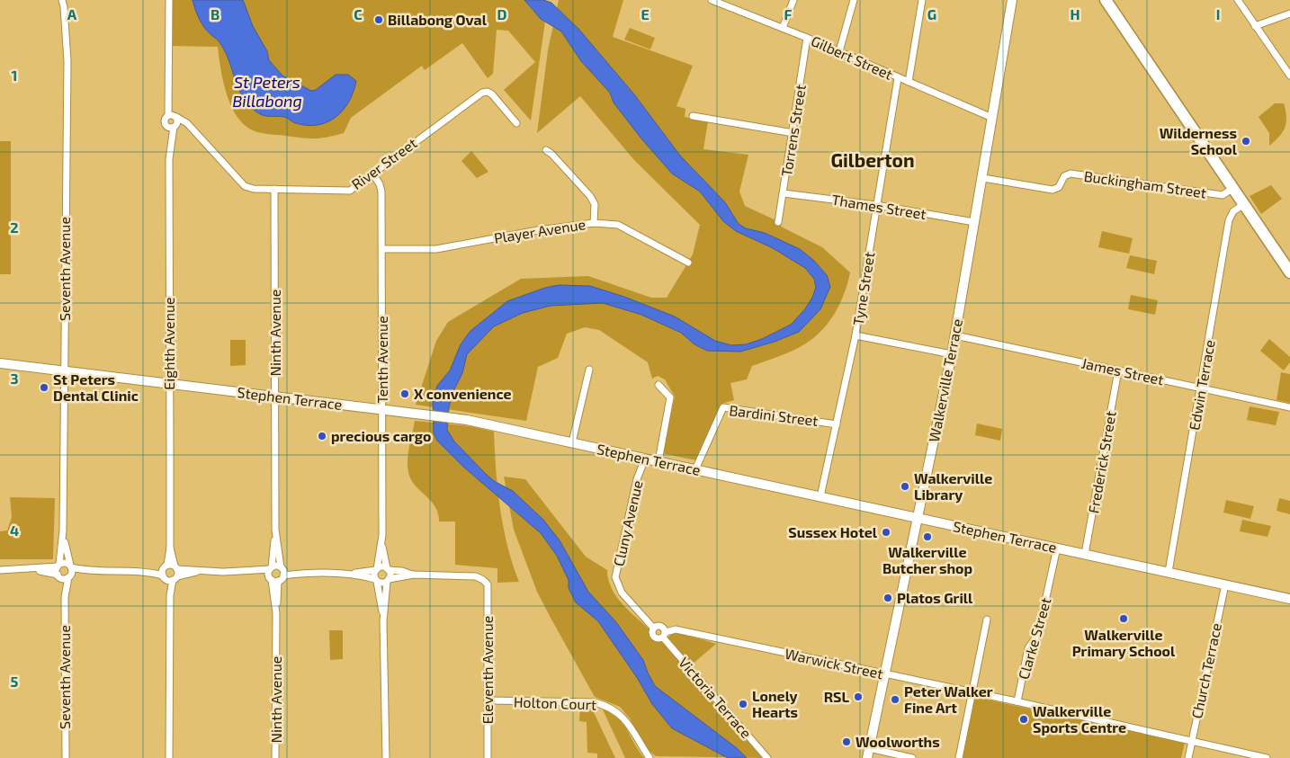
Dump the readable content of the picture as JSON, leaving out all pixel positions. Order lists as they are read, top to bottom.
{
  "streets": {
    "main road": ["Walkerville Terrace", "Stephen Terrace"],
    "street": [
      "Gilbert Street",
      "Torrens Street",
      "River Street",
      "Buckingham Street",
      "Thames Street",
      "Player Avenue",
      "Seventh Avenue",
      "Tyne Street",
      "Ninth Avenue",
      "Eighth Avenue",
      "Tenth Avenue",
      "James Street",
      "Edwin Terrace",
      "Bardini Street",
      "Frederick Street",
      "Cluny Avenue",
      "Clarke Street",
      "Warwick Street",
      "Eleventh Avenue",
      "Church Terrace",
      "Victoria Terrace",
      "Holton Court"
    ]
  },
  "crossings": [
    ["Gilbert Street", "Torrens Street"],
    ["Gilbert Street", "Tyne Street"],
    ["Gilbert Street", "Walkerville Terrace"],
    ["Torrens Street", "Thames Street"],
    ["River Street", "Ninth Avenue"],
    ["River Street", "Eighth Avenue"],
    ["River Street", "Tenth Avenue"],
    ["Buckingham Street", "Walkerville Terrace"],
    ["Thames Street", "Tyne Street"],
    ["Thames Street", "Walkerville Terrace"],
    ["Player Avenue", "Tenth Avenue"],
    ["Seventh Avenue", "Stephen Terrace"],
    ["Tyne Street", "Stephen Terrace"],
    ["Tyne Street", "Bardini Street"],
    ["Ninth Avenue", "Stephen Terrace"],
    ["Eighth Avenue", "Stephen Terrace"],
    ["Tenth Avenue", "Stephen Terrace"],
    ["James Street", "Walkerville Terrace"],
    ["James Street", "Edwin Terrace"],
    ["James Street", "Frederick Street"],
    ["Walkerville Terrace", "Stephen Terrace"],
    ["Walkerville Terrace", "Warwick Street"],
    ["Edwin Terrace", "Stephen Terrace"],
    ["Stephen Terrace", "Bardini Street"],
    ["Stephen Terrace", "Frederick Street"],
    ["Stephen Terrace", "Cluny Avenue"],
    ["Stephen Terrace", "Clarke Street"],
    ["Stephen Terrace", "Church Terrace"],
    ["Cluny Avenue", "Warwick Street"],
    ["Cluny Avenue", "Victoria Terrace"],
    ["Clarke Street", "Warwick Street"],
    ["Warwick Street", "Church Terrace"],
    ["Warwick Street", "Victoria Terrace"],
    ["Eleventh Avenue", "Holton Court"]
  ],
  "districts": ["Gilberton"],
  "water": ["St Peters Billabong"],
  "places": [
    "Billabong Oval",
    "Wilderness School",
    "St Peters Dental Clinic",
    "X convenience",
    "precious cargo",
    "Walkerville Library",
    "Sussex Hotel",
    "Walkerville Butcher shop",
    "Platos Grill",
    "Walkerville Primary School",
    "RSL",
    "Peter Walker Fine Art",
    "Lonely Hearts",
    "Walkerville Sports Centre",
    "Woolworths"
  ],
  "grid": {
    "columns": [
      "A",
      "B",
      "C",
      "D",
      "E",
      "F",
      "G",
      "H",
      "I"
    ],
    "rows": [
      "1",
      "2",
      "3",
      "4",
      "5"
    ]
  }
}
